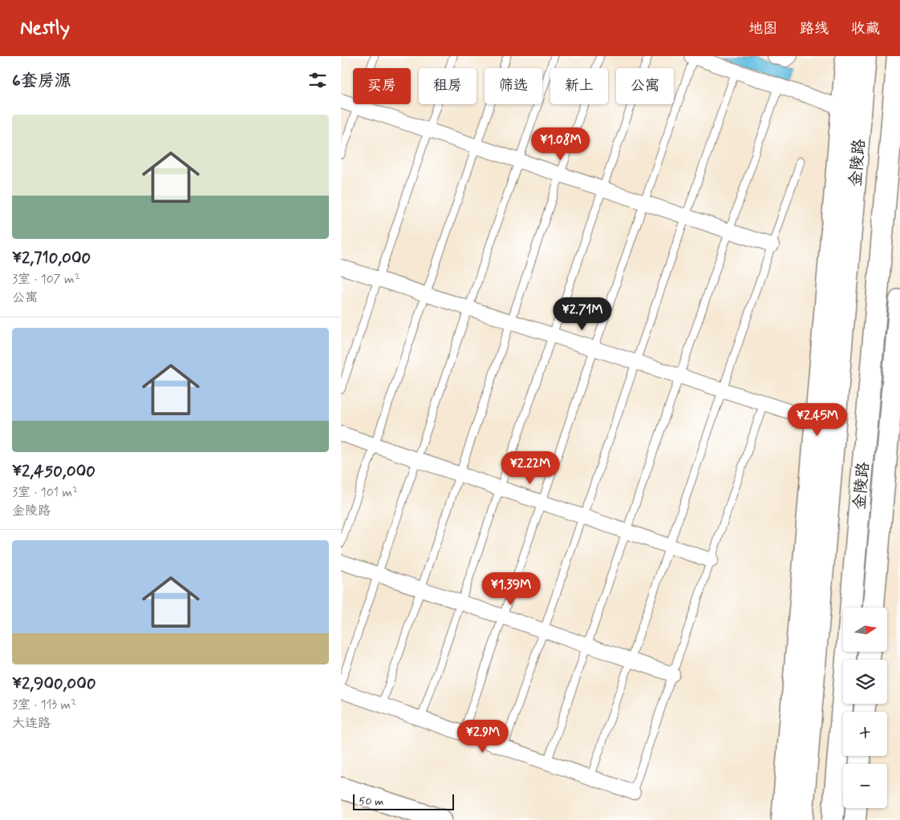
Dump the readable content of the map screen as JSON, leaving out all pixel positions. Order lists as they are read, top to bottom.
{
  "streets": {
    "street": ["金陵路"]
  },
  "scale_bar": "50 m",
  "north": "right",
  "page": {
    "header": "Nestly",
    "nav": ["地图", "路线", "收藏"],
    "heading": "6套房源",
    "chip": [
      "买房",
      "租房",
      "筛选",
      "新上",
      "公寓"
    ],
    "list": [
      {
        "name": "¥2,710,000",
        "note": "3室 · 107 m² · 公寓"
      },
      {
        "name": "¥2,450,000",
        "note": "3室 · 101 m² · 金陵路"
      },
      {
        "name": "¥2,900,000",
        "note": "3室 · 113 m² · 大连路"
      }
    ],
    "price": [
      "¥1.08M",
      "¥2.71M",
      "¥2.45M",
      "¥2.22M",
      "¥1.39M",
      "¥2.9M"
    ],
    "map_buttons": ["+", "−"],
    "scale": "50 m"
  }
}
